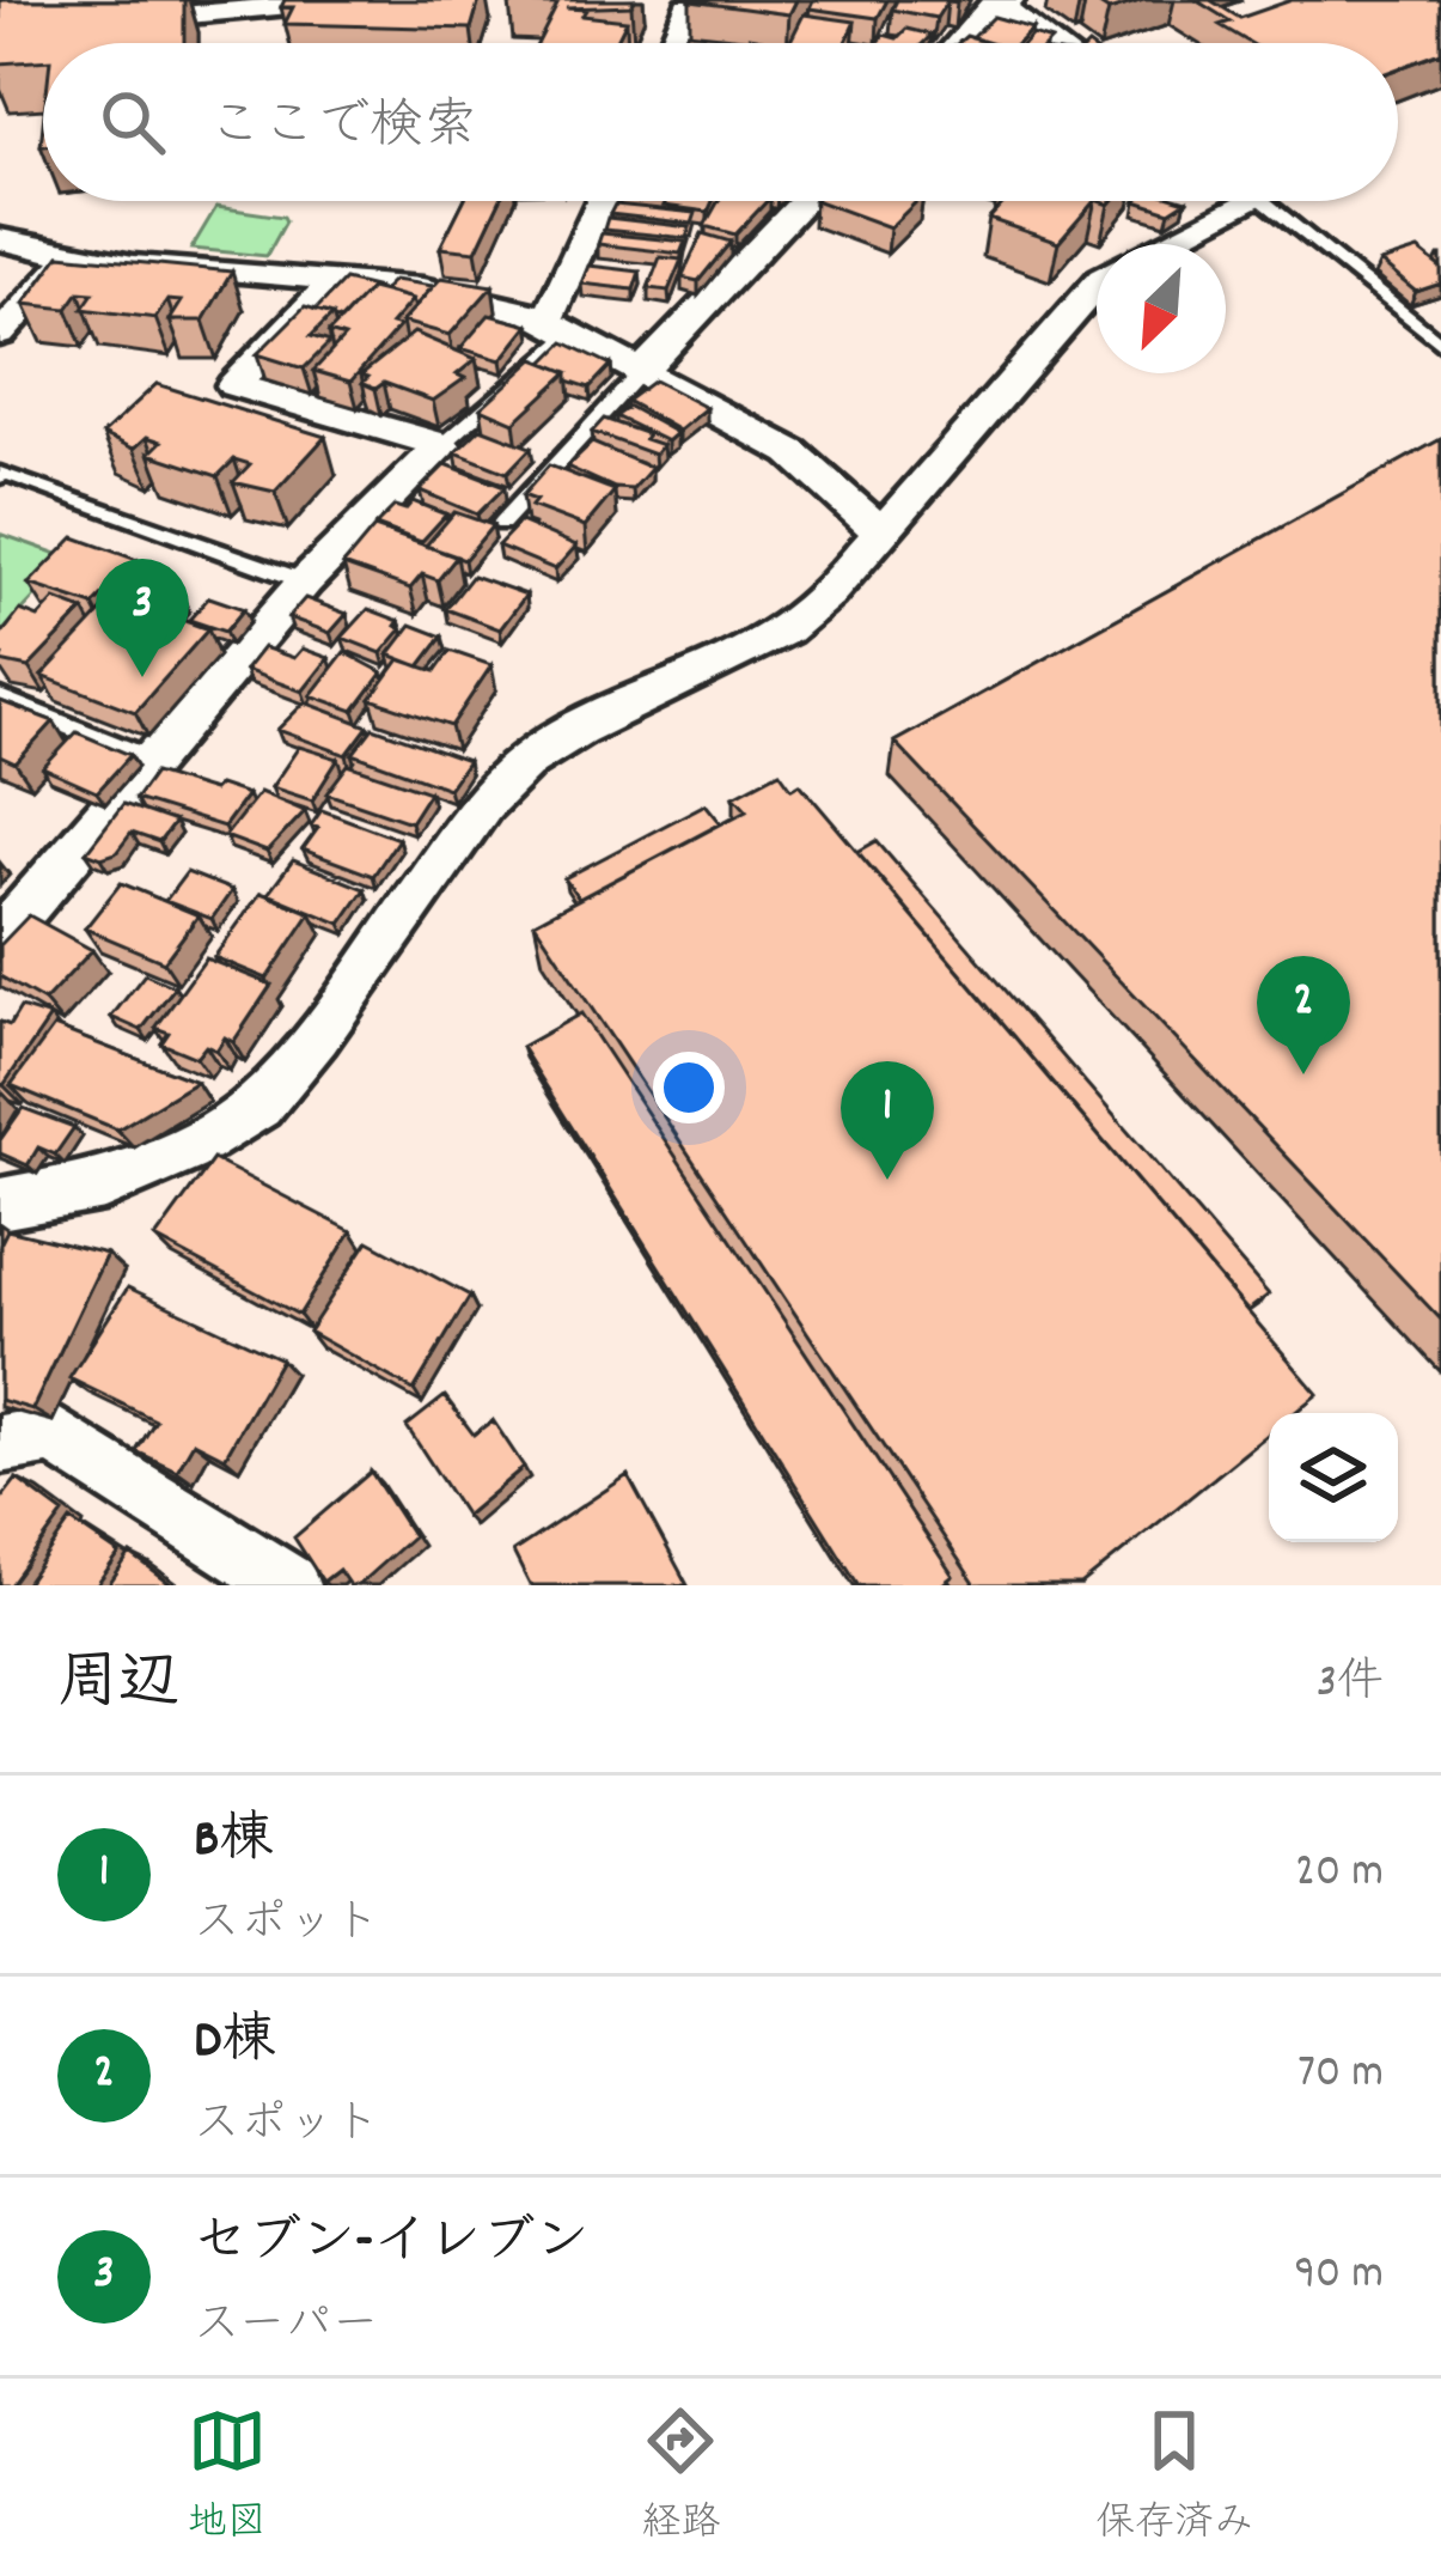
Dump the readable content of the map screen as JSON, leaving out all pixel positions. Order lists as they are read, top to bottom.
{
  "north": "bottom left",
  "page": {
    "search": "ここで検索",
    "pins": ["3", "2", "1"],
    "heading": ["周辺", "3件"],
    "list": [
      {
        "mark": "1",
        "name": "B棟",
        "note": "スポット",
        "value": "20 m"
      },
      {
        "mark": "2",
        "name": "D棟",
        "note": "スポット",
        "value": "70 m"
      },
      {
        "mark": "3",
        "name": "セブン-イレブン",
        "note": "スーパー",
        "value": "90 m"
      }
    ],
    "nav": ["地図", "経路", "保存済み"]
  }
}
